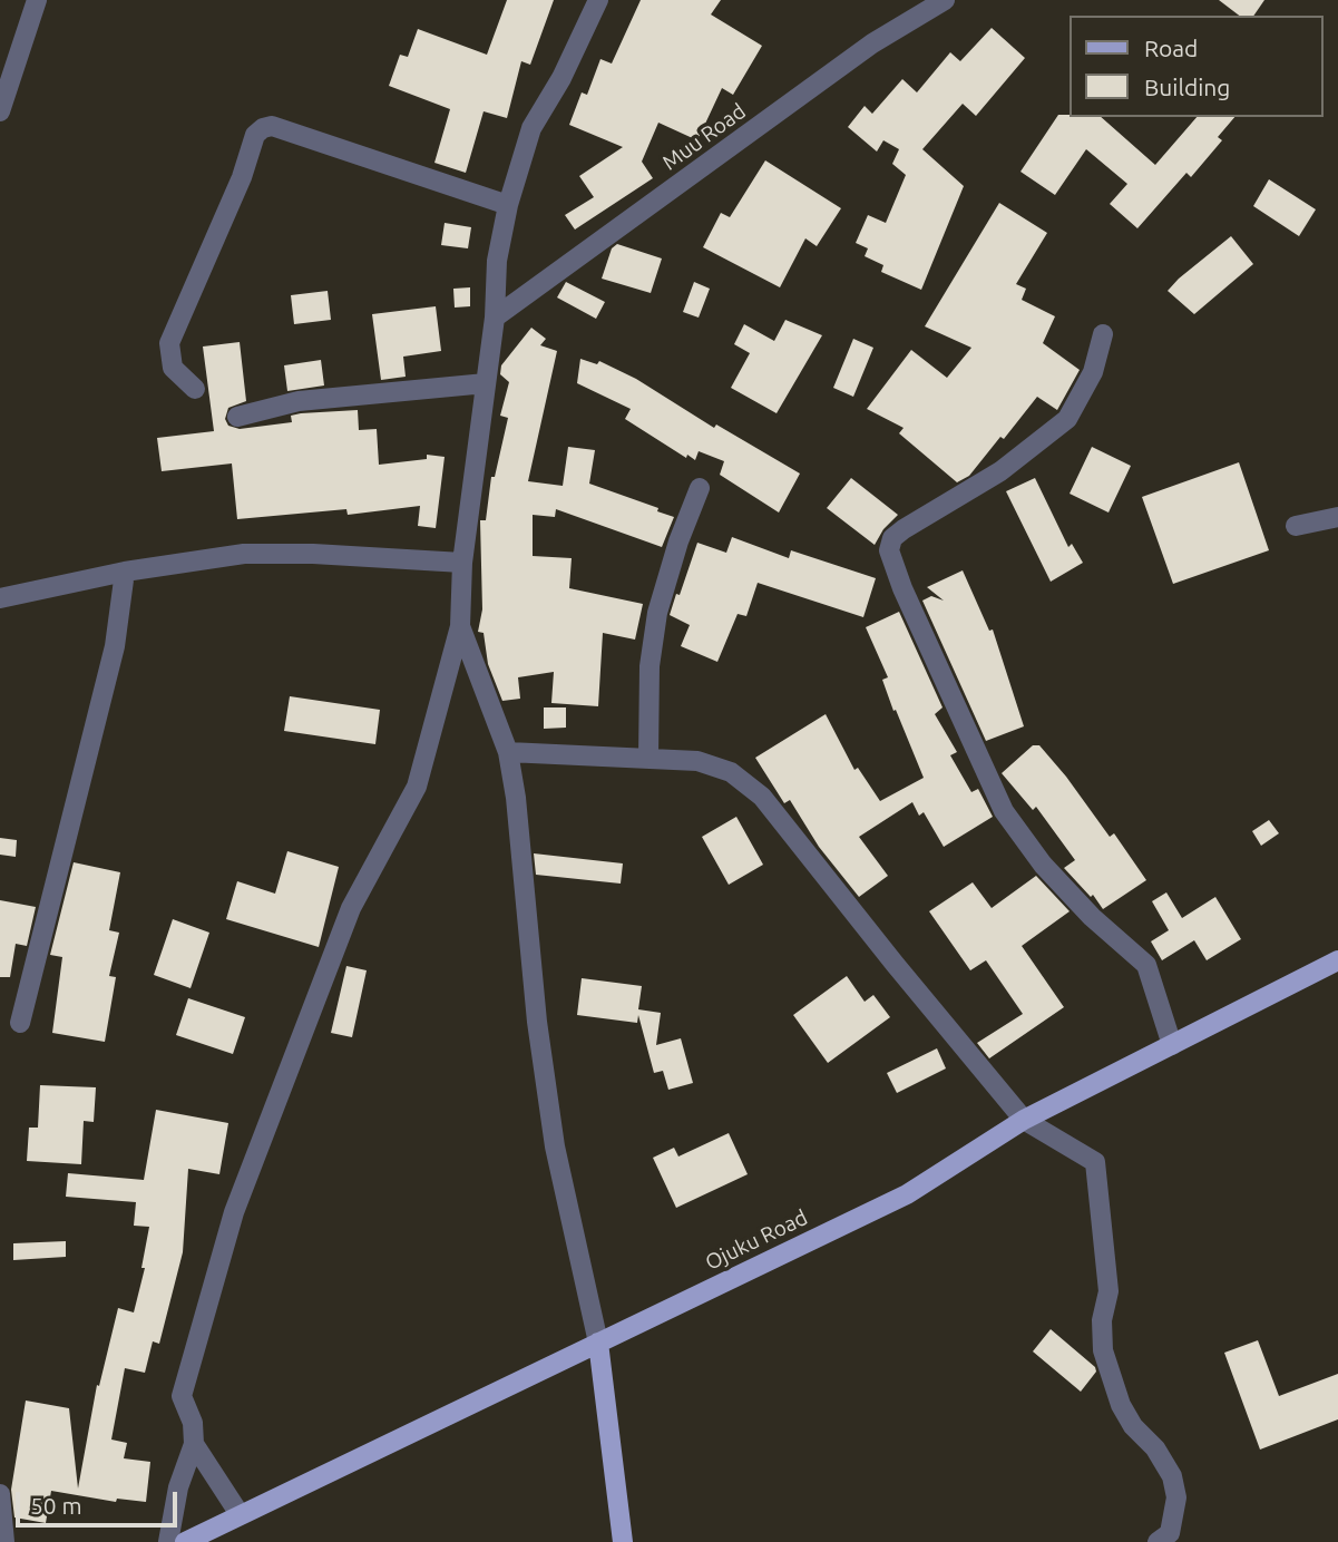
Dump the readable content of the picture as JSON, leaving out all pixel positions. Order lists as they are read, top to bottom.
{
  "streets": {
    "main road": ["Ojuku Road"],
    "street": ["Muu Road"]
  },
  "legend": ["Road", "Building"],
  "scale_bar": "50 m"
}
